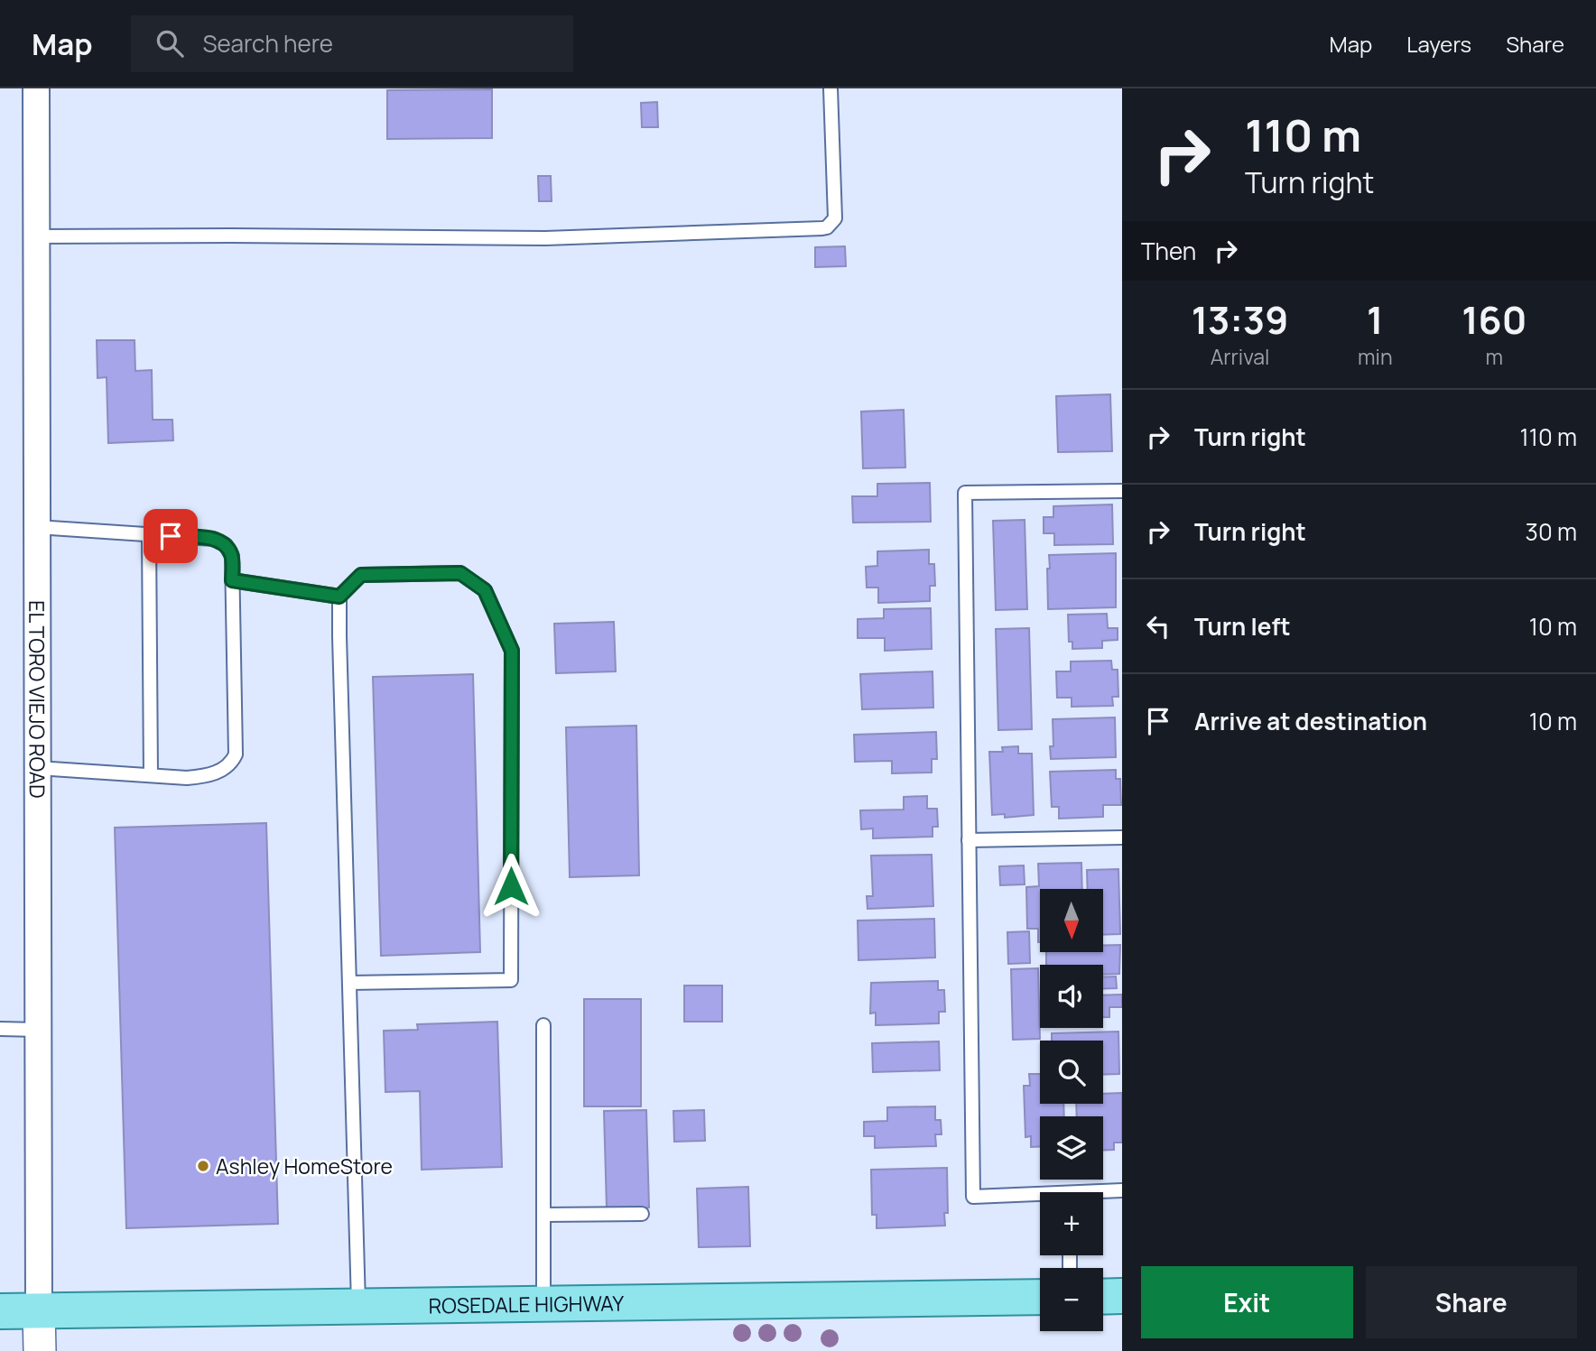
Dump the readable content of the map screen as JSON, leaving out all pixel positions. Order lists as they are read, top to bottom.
{
  "streets": {
    "main road": ["ROSEDALE HIGHWAY"],
    "street": ["EL TORO VIEJO ROAD"]
  },
  "crossings": [
    ["EL TORO VIEJO ROAD", "ROSEDALE HIGHWAY"]
  ],
  "places": ["Ashley HomeStore"],
  "north": "bottom",
  "page": {
    "header": "Map",
    "search": "Search here",
    "nav": ["Map", "Layers", "Share"],
    "turn": ["110 m", "Turn right"],
    "then": "Then",
    "eta": [
      "13:39",
      "Arrival",
      "1",
      "min",
      "160",
      "m"
    ],
    "list": [
      {
        "name": "Turn right",
        "value": "110 m"
      },
      {
        "name": "Turn right",
        "value": "30 m"
      },
      {
        "name": "Turn left",
        "value": "10 m"
      },
      {
        "name": "Arrive at destination",
        "value": "10 m"
      }
    ],
    "map_buttons": ["+", "−"],
    "buttons": ["Exit", "Share"]
  }
}
